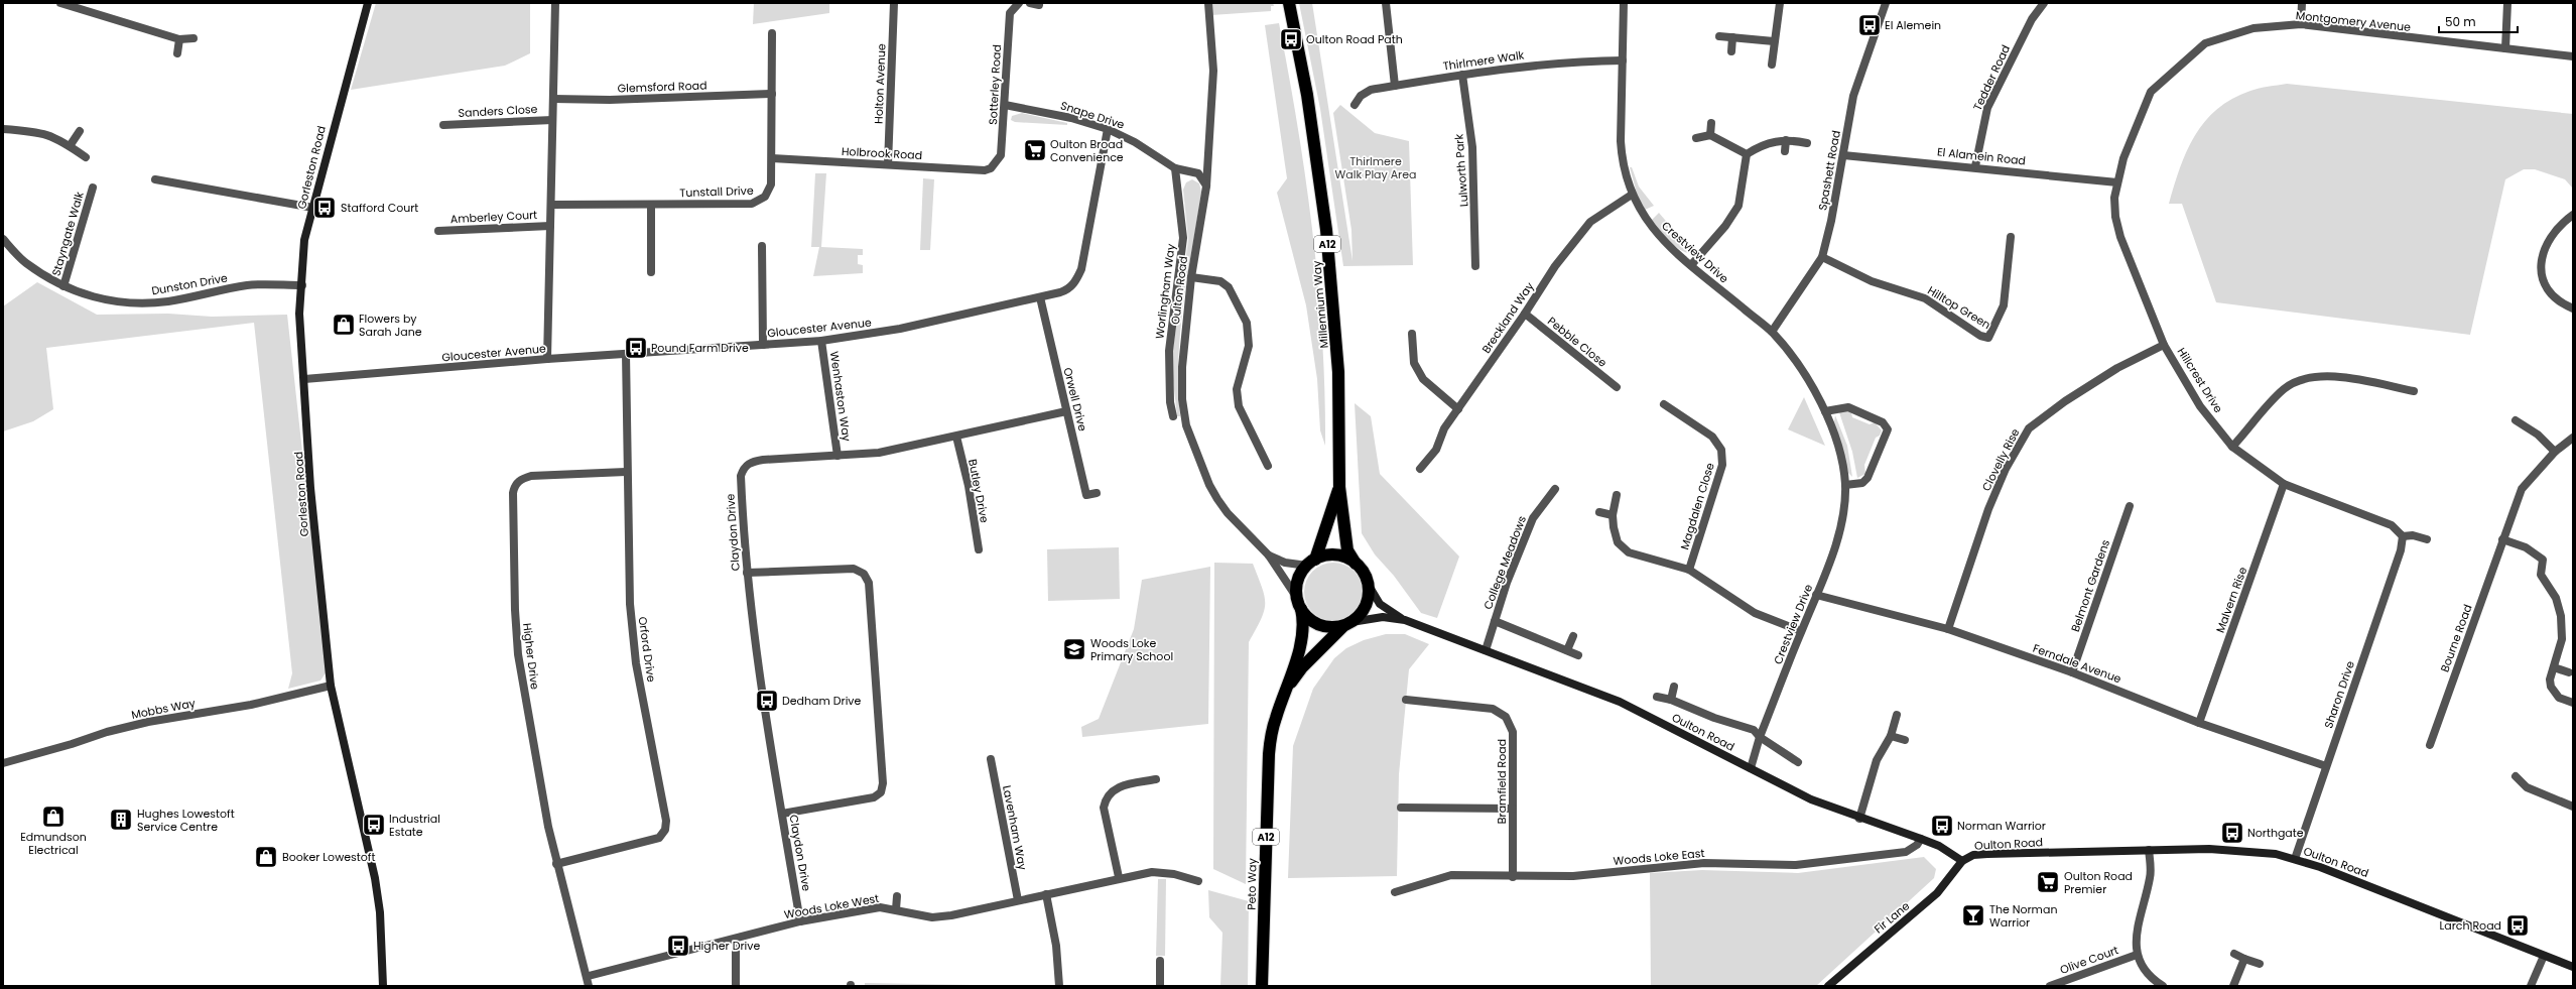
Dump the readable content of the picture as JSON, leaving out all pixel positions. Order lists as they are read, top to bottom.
{
  "streets": {
    "highway": ["A12", "Millennium Way", "Peto Way"],
    "main road": ["Gorleston Road", "Oulton Road", "Fir Lane"],
    "street": [
      "Montgomery Avenue",
      "Thirlmere Walk",
      "Tedder Road",
      "Holton Avenue",
      "Sotterley Road",
      "Glemsford Road",
      "Sanders Close",
      "Snape Drive",
      "Holbrook Road",
      "El Alamein Road",
      "Lulworth Park",
      "Spashett Road",
      "Tunstall Drive",
      "Amberley Court",
      "Stayngate Walk",
      "Crestview Drive",
      "Dunston Drive",
      "Worlingham Way",
      "Hilltop Green",
      "Breckland Way",
      "Gloucester Avenue",
      "Pebble Close",
      "Hillcrest Drive",
      "Wenhaston Way",
      "Orwell Drive",
      "Clovelly Rise",
      "Butley Drive",
      "Magdalen Close",
      "Claydon Drive",
      "College Meadows",
      "Belmont Gardens",
      "Malvern Rise",
      "Bourne Road",
      "Orford Drive",
      "Higher Drive",
      "Ferndale Avenue",
      "Sharon Drive",
      "Mobbs Way",
      "Bramfield Road",
      "Lavenham Way",
      "Woods Loke East",
      "Woods Loke West",
      "Olive Court"
    ]
  },
  "crossings": [
    ["Montgomery Avenue", "El Alamein Road"],
    ["Montgomery Avenue", "Hillcrest Drive"],
    ["Thirlmere Walk", "Lulworth Park"],
    ["Thirlmere Walk", "Crestview Drive"],
    ["Tedder Road", "El Alamein Road"],
    ["Holton Avenue", "Holbrook Road"],
    ["Sotterley Road", "Snape Drive"],
    ["Sotterley Road", "Holbrook Road"],
    ["Glemsford Road", "Tunstall Drive"],
    ["Snape Drive", "Oulton Road"],
    ["Snape Drive", "Worlingham Way"],
    ["Snape Drive", "Gloucester Avenue"],
    ["Holbrook Road", "Tunstall Drive"],
    ["El Alamein Road", "Spashett Road"],
    ["El Alamein Road", "Hillcrest Drive"],
    ["Gorleston Road", "Dunston Drive"],
    ["Gorleston Road", "Gloucester Avenue"],
    ["Gorleston Road", "Mobbs Way"],
    ["Spashett Road", "Crestview Drive"],
    ["Spashett Road", "Hilltop Green"],
    ["Stayngate Walk", "Dunston Drive"],
    ["Crestview Drive", "Oulton Road"],
    ["Crestview Drive", "Breckland Way"],
    ["Crestview Drive", "Ferndale Avenue"],
    ["Oulton Road", "Millennium Way"],
    ["Oulton Road", "College Meadows"],
    ["Oulton Road", "Sharon Drive"],
    ["Oulton Road", "Woods Loke East"],
    ["Oulton Road", "Peto Way"],
    ["Oulton Road", "Fir Lane"],
    ["Millennium Way", "Peto Way"],
    ["Breckland Way", "Pebble Close"],
    ["Gloucester Avenue", "Wenhaston Way"],
    ["Gloucester Avenue", "Orwell Drive"],
    ["Gloucester Avenue", "Orford Drive"],
    ["Hillcrest Drive", "Clovelly Rise"],
    ["Hillcrest Drive", "Malvern Rise"],
    ["Hillcrest Drive", "Sharon Drive"],
    ["Wenhaston Way", "Claydon Drive"],
    ["Orwell Drive", "Claydon Drive"],
    ["Clovelly Rise", "Ferndale Avenue"],
    ["Butley Drive", "Claydon Drive"],
    ["Claydon Drive", "Woods Loke West"],
    ["Belmont Gardens", "Ferndale Avenue"],
    ["Malvern Rise", "Ferndale Avenue"],
    ["Orford Drive", "Higher Drive"],
    ["Higher Drive", "Woods Loke West"],
    ["Ferndale Avenue", "Sharon Drive"],
    ["Bramfield Road", "Woods Loke East"],
    ["Lavenham Way", "Woods Loke West"]
  ],
  "parks": ["Thirlmere Walk Play Area"],
  "places": {
    "bus stop": [
      "El Alemein",
      "Oulton Road Path",
      "Stafford Court",
      "Pound Farm Drive",
      "Dedham Drive",
      "Industrial Estate",
      "Norman Warrior",
      "Northgate",
      "Larch Road",
      "Higher Drive"
    ],
    "supermarket": ["Oulton Broad Convenience", "Oulton Road Premier"],
    "shop": ["Flowers by Sarah Jane", "Edmundson Electrical", "Booker Lowestoft"],
    "school or university": ["Woods Loke Primary School"],
    "building": ["Hughes Lowestoft Service Centre"],
    "bar": ["The Norman Warrior"]
  },
  "scale_bar": "50 m"
}
